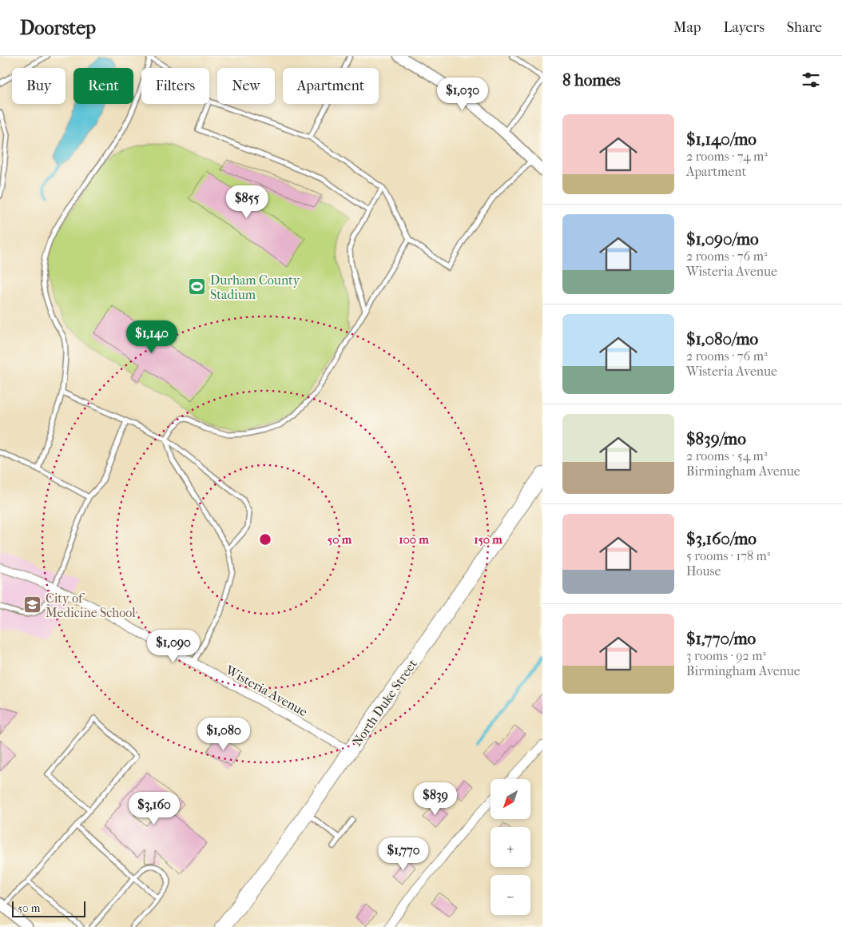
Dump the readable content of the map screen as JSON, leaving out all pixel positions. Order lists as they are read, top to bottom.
{
  "streets": {
    "highway": ["North Duke Street"],
    "street": ["Wisteria Avenue"]
  },
  "crossings": [
    ["Wisteria Avenue", "North Duke Street"]
  ],
  "places": {
    "sports": ["Durham County Stadium"],
    "school or university": ["City of Medicine School"]
  },
  "scale_bar": "50 m",
  "north": "bottom left",
  "page": {
    "header": "Doorstep",
    "nav": ["Map", "Layers", "Share"],
    "heading": "8 homes",
    "chip": [
      "Buy",
      "Rent",
      "Filters",
      "New",
      "Apartment"
    ],
    "price": [
      "$1,030",
      "$855",
      "$1,140",
      "$1,090",
      "$1,080",
      "$839",
      "$3,160",
      "$1,770"
    ],
    "list": [
      {
        "name": "$1,140/mo",
        "note": "2 rooms · 74 m² · Apartment"
      },
      {
        "name": "$1,090/mo",
        "note": "2 rooms · 76 m² · Wisteria Avenue"
      },
      {
        "name": "$1,080/mo",
        "note": "2 rooms · 76 m² · Wisteria Avenue"
      },
      {
        "name": "$839/mo",
        "note": "2 rooms · 54 m² · Birmingham Avenue"
      },
      {
        "name": "$3,160/mo",
        "note": "5 rooms · 178 m² · House"
      },
      {
        "name": "$1,770/mo",
        "note": "3 rooms · 92 m² · Birmingham Avenue"
      }
    ],
    "map_buttons": ["+", "−"],
    "scale": "50 m"
  },
  "rings": ["50 m", "100 m", "150 m"]
}
